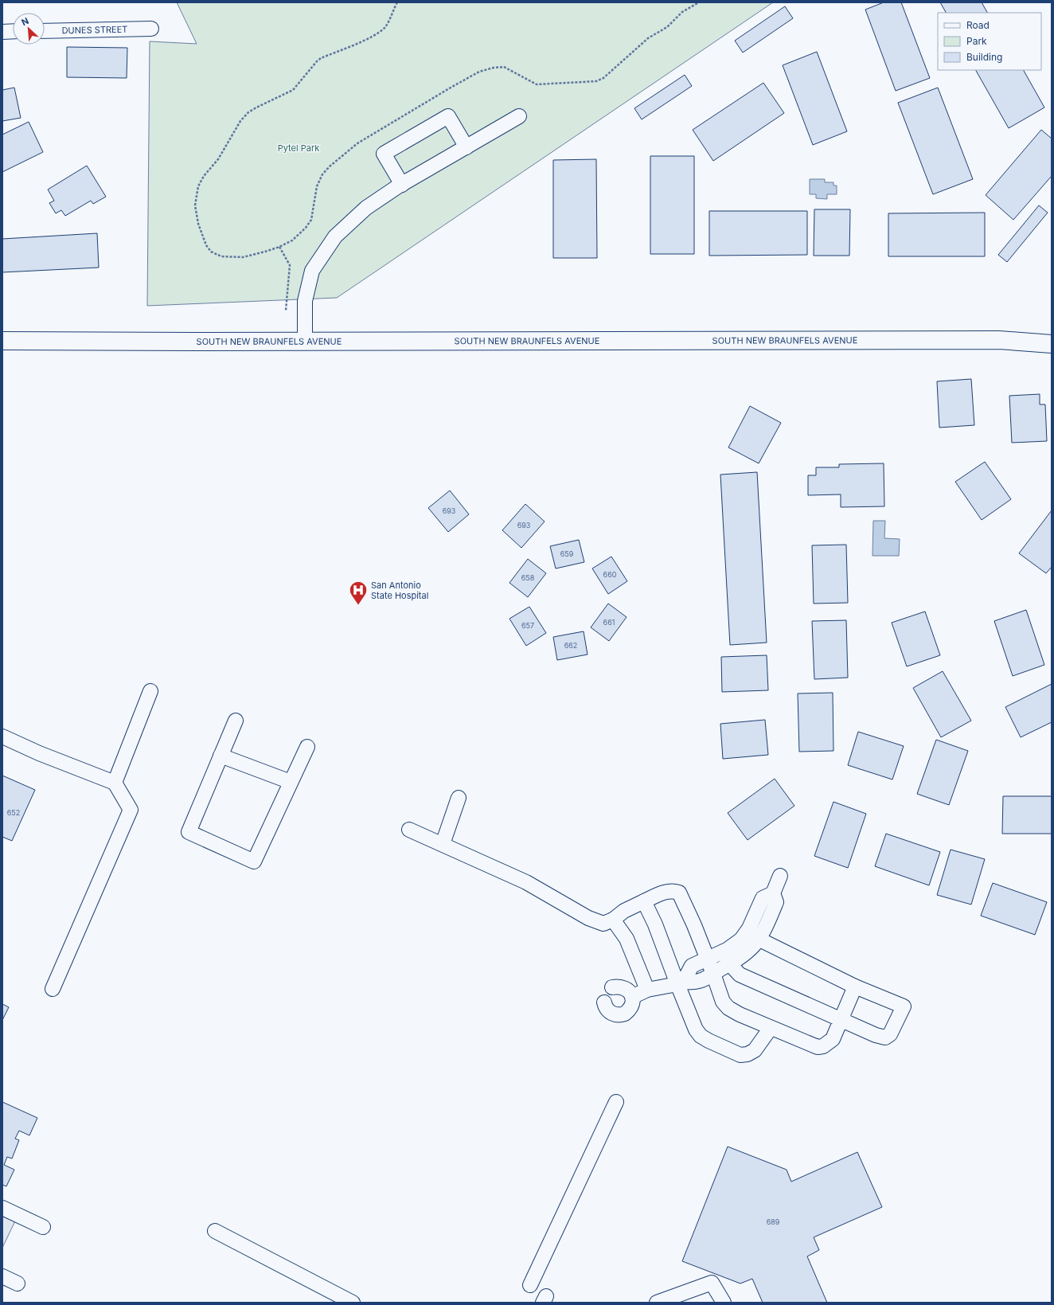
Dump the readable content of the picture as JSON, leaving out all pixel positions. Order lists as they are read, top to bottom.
{
  "streets": {
    "main road": ["SOUTH NEW BRAUNFELS AVENUE"],
    "street": ["DUNES STREET"]
  },
  "parks": ["Pytel Park"],
  "places": {
    "hospital": ["San Antonio State Hospital"]
  },
  "house_numbers": [
    "693",
    "693",
    "659",
    "660",
    "658",
    "661",
    "657",
    "662",
    "652",
    "689"
  ],
  "legend": ["Road", "Park", "Building"],
  "north": "top left"
}
